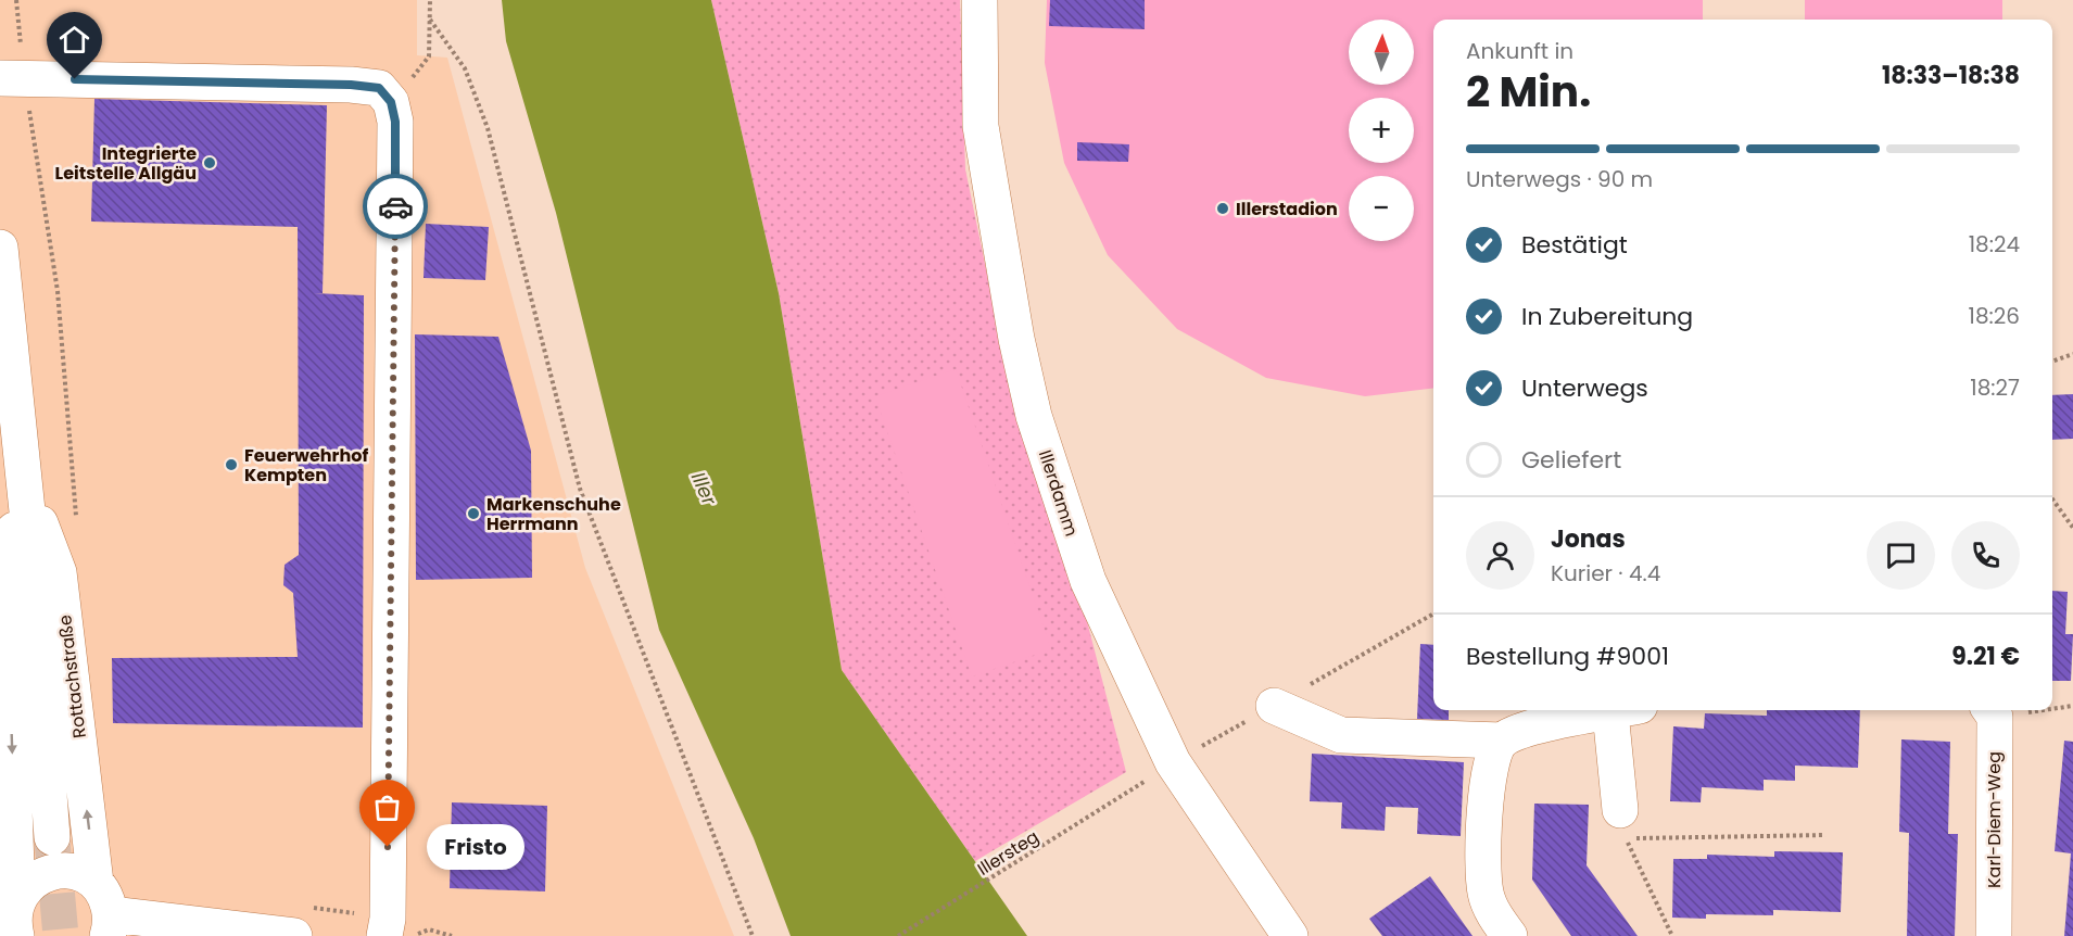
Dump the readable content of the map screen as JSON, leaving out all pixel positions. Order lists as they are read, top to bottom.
{
  "streets": {
    "street": ["Illerdamm", "Rottachstraße", "Karl-Diem-Weg"],
    "path": ["Illersteg"]
  },
  "water": ["Iller"],
  "places": [
    "Integrierte Leitstelle Allgäu",
    "Illerstadion",
    "Feuerwehrhof Kempten",
    "Markenschuhe Herrmann",
    "Fristo"
  ],
  "north": "top",
  "page": {
    "map_buttons": ["+", "−"],
    "heading": ["2 Min.", "Ankunft in", "18:33–18:38"],
    "panel": [
      "Jonas",
      "Kurier · 4.4",
      "Bestellung #9001",
      "9.21 €"
    ],
    "bar": "Unterwegs · 90 m",
    "list": [
      ["Bestätigt", "18:24"],
      ["In Zubereitung", "18:26"],
      ["Unterwegs", "18:27"],
      "Geliefert"
    ],
    "bubble": "Fristo"
  }
}
